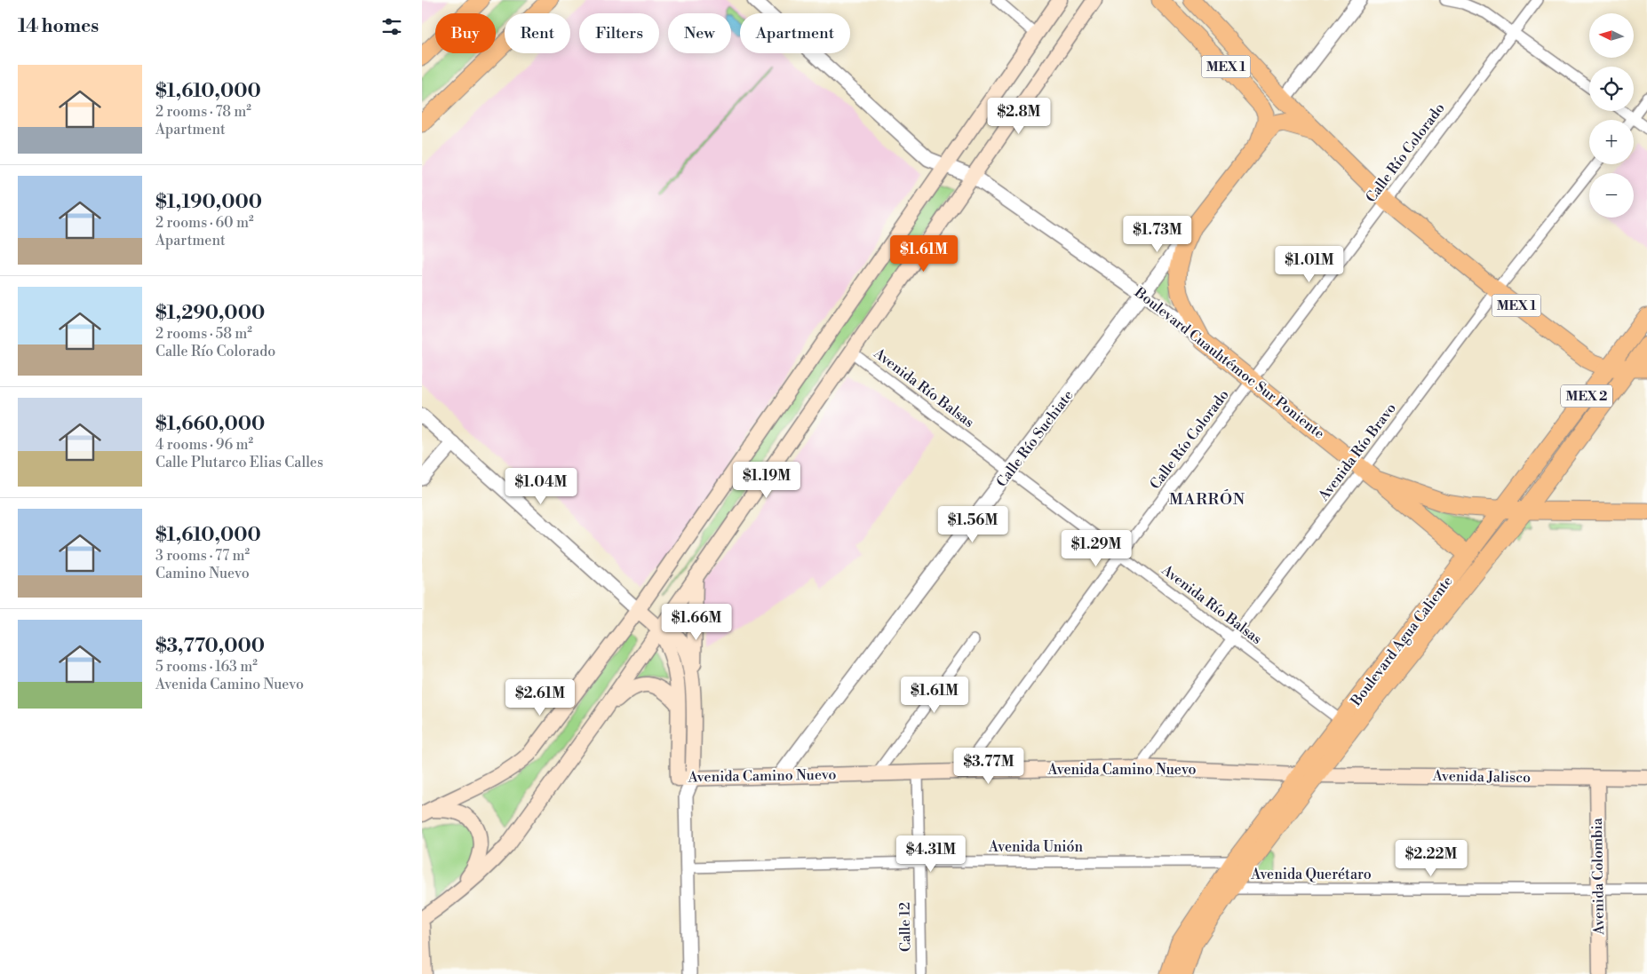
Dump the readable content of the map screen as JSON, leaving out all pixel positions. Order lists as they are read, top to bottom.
{
  "streets": {
    "main road": [
      "MEX 1",
      "Boulevard Cuauhtémoc Sur Poniente",
      "MEX 2",
      "Calle Río Suchiate",
      "Boulevard Agua Caliente",
      "Avenida Camino Nuevo",
      "Avenida Jalisco",
      "Avenida Colombia"
    ],
    "street": [
      "Calle Río Colorado",
      "Avenida Río Balsas",
      "Avenida Río Bravo",
      "Avenida Unión",
      "Avenida Querétaro",
      "Calle 12"
    ]
  },
  "crossings": [
    ["MEX 1", "Calle Río Colorado"],
    ["MEX 1", "Boulevard Cuauhtémoc Sur Poniente"],
    ["MEX 1", "Calle Río Suchiate"],
    ["MEX 1", "Avenida Río Bravo"],
    ["MEX 1", "Boulevard Agua Caliente"],
    ["Calle Río Colorado", "Boulevard Cuauhtémoc Sur Poniente"],
    ["Calle Río Colorado", "Avenida Río Balsas"],
    ["Calle Río Colorado", "Avenida Camino Nuevo"],
    ["Boulevard Cuauhtémoc Sur Poniente", "Calle Río Suchiate"],
    ["Boulevard Cuauhtémoc Sur Poniente", "Avenida Río Bravo"],
    ["Boulevard Cuauhtémoc Sur Poniente", "Boulevard Agua Caliente"],
    ["Avenida Río Balsas", "Calle Río Suchiate"],
    ["Avenida Río Balsas", "Avenida Río Bravo"],
    ["Avenida Río Balsas", "Boulevard Agua Caliente"],
    ["Calle Río Suchiate", "Avenida Camino Nuevo"],
    ["Avenida Río Bravo", "Avenida Camino Nuevo"],
    ["Boulevard Agua Caliente", "Avenida Camino Nuevo"],
    ["Boulevard Agua Caliente", "Avenida Jalisco"],
    ["Boulevard Agua Caliente", "Avenida Unión"],
    ["Boulevard Agua Caliente", "Avenida Querétaro"],
    ["Avenida Camino Nuevo", "Avenida Jalisco"],
    ["Avenida Camino Nuevo", "Calle 12"],
    ["Avenida Jalisco", "Avenida Colombia"],
    ["Avenida Unión", "Calle 12"],
    ["Avenida Querétaro", "Avenida Colombia"]
  ],
  "districts": ["MARRÓN"],
  "north": "left",
  "page": {
    "heading": "14 homes",
    "map_buttons": ["+", "−"],
    "chip": [
      "Buy",
      "Rent",
      "Filters",
      "New",
      "Apartment"
    ],
    "list": [
      {
        "name": "$1,610,000",
        "note": "2 rooms · 78 m² · Apartment"
      },
      {
        "name": "$1,190,000",
        "note": "2 rooms · 60 m² · Apartment"
      },
      {
        "name": "$1,290,000",
        "note": "2 rooms · 58 m² · Calle Río Colorado"
      },
      {
        "name": "$1,660,000",
        "note": "4 rooms · 96 m² · Calle Plutarco Elias Calles"
      },
      {
        "name": "$1,610,000",
        "note": "3 rooms · 77 m² · Camino Nuevo"
      },
      {
        "name": "$3,770,000",
        "note": "5 rooms · 163 m² · Avenida Camino Nuevo"
      }
    ],
    "price": [
      "$2.8M",
      "$1.73M",
      "$1.61M",
      "$1.01M",
      "$1.19M",
      "$1.04M",
      "$1.56M",
      "$1.29M",
      "$1.66M",
      "$1.61M",
      "$2.61M",
      "$3.77M",
      "$4.31M",
      "$2.22M"
    ]
  }
}
